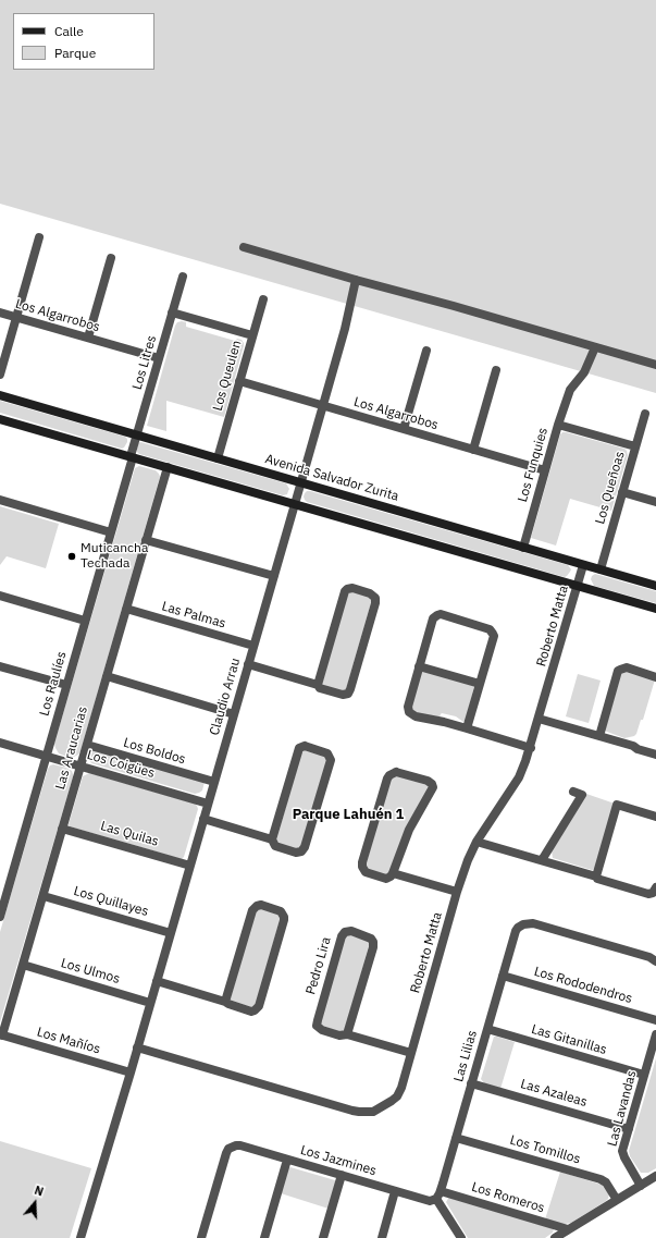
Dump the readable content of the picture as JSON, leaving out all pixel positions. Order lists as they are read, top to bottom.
{
  "streets": {
    "main road": ["Avenida Salvador Zurita"],
    "street": [
      "Los Algarrobos",
      "Los Litres",
      "Los Queulen",
      "Los Funquies",
      "Los Queñoas",
      "Las Palmas",
      "Roberto Matta",
      "Los Raulíes",
      "Claudio Arrau",
      "Las Araucarias",
      "Los Boldos",
      "Los Coigües",
      "Las Quilas",
      "Los Quillayes",
      "Pedro Lira",
      "Los Ulmos",
      "Los Rododendros",
      "Las Gitanillas",
      "Los Mañíos",
      "Las Lilias",
      "Las Azaleas",
      "Las Lavandas",
      "Los Tomillos",
      "Los Jazmines",
      "Los Romeros"
    ]
  },
  "crossings": [
    ["Los Algarrobos", "Los Litres"],
    ["Los Algarrobos", "Los Queulen"],
    ["Los Algarrobos", "Los Funquies"],
    ["Los Algarrobos", "Claudio Arrau"],
    ["Los Litres", "Avenida Salvador Zurita"],
    ["Los Litres", "Los Raulíes"],
    ["Los Queulen", "Avenida Salvador Zurita"],
    ["Los Funquies", "Avenida Salvador Zurita"],
    ["Avenida Salvador Zurita", "Los Queñoas"],
    ["Avenida Salvador Zurita", "Roberto Matta"],
    ["Avenida Salvador Zurita", "Claudio Arrau"],
    ["Las Palmas", "Claudio Arrau"],
    ["Las Palmas", "Las Araucarias"],
    ["Roberto Matta", "Claudio Arrau"],
    ["Roberto Matta", "Pedro Lira"],
    ["Los Raulíes", "Los Coigües"],
    ["Claudio Arrau", "Los Boldos"],
    ["Claudio Arrau", "Los Coigües"],
    ["Claudio Arrau", "Las Quilas"],
    ["Claudio Arrau", "Los Quillayes"],
    ["Claudio Arrau", "Los Ulmos"],
    ["Claudio Arrau", "Los Mañíos"],
    ["Las Araucarias", "Los Boldos"],
    ["Las Araucarias", "Los Coigües"],
    ["Las Araucarias", "Las Quilas"],
    ["Las Araucarias", "Los Quillayes"],
    ["Las Araucarias", "Los Ulmos"],
    ["Las Araucarias", "Los Mañíos"],
    ["Los Rododendros", "Las Lilias"],
    ["Las Gitanillas", "Las Lilias"],
    ["Las Gitanillas", "Las Lavandas"],
    ["Las Lilias", "Las Azaleas"],
    ["Las Lilias", "Los Tomillos"],
    ["Las Lilias", "Los Jazmines"],
    ["Las Lilias", "Los Romeros"],
    ["Las Azaleas", "Las Lavandas"],
    ["Los Jazmines", "Los Romeros"]
  ],
  "districts": ["Parque Lahuén 1"],
  "places": ["Muticancha Techada"],
  "legend": ["Calle", "Parque"],
  "north": "top"
}
